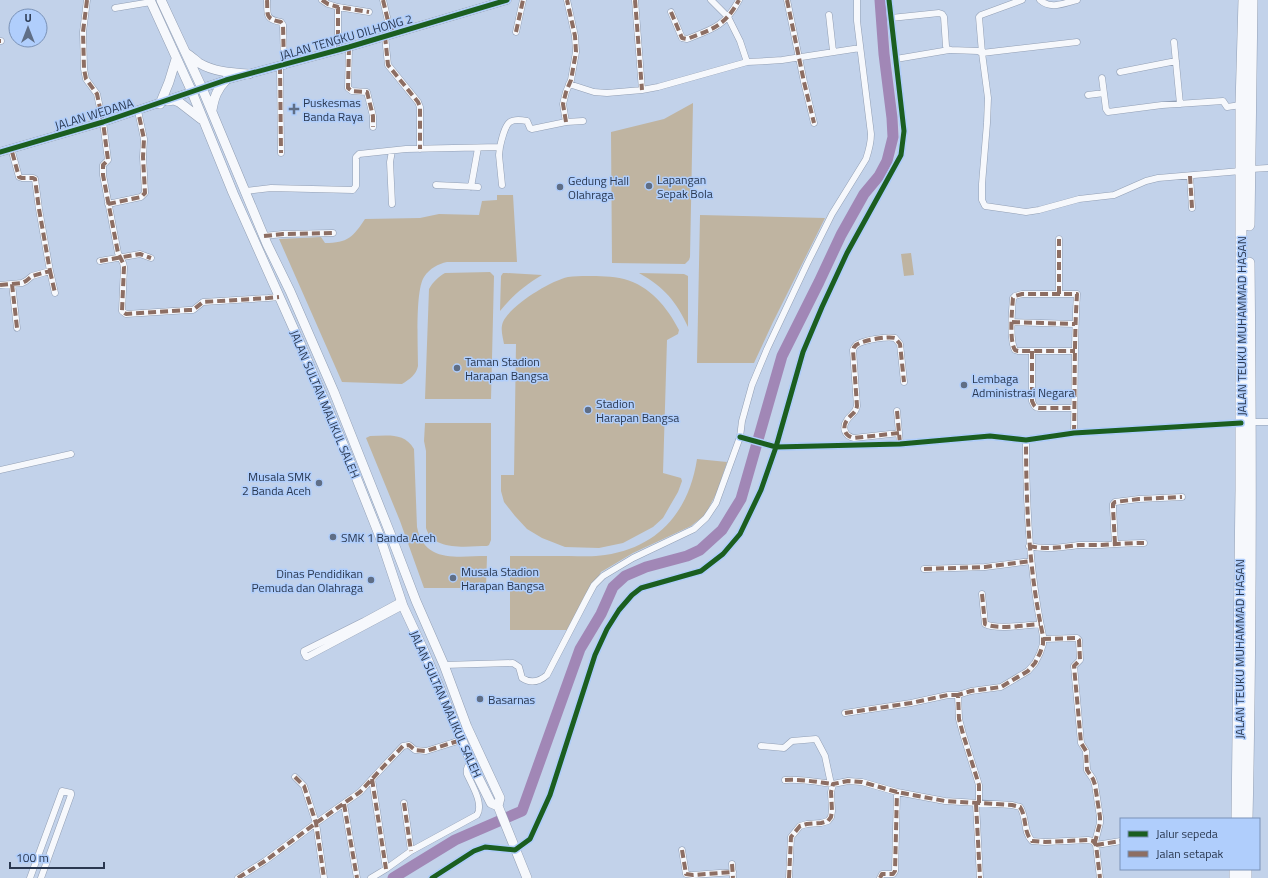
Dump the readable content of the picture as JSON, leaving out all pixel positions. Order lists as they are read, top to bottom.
{
  "streets": {
    "highway": ["JALAN TEUKU MUHAMMAD HASAN"],
    "main road": ["JALAN SULTAN MALIKUL SALEH"],
    "street": ["JALAN TENGKU DILHONG 2", "JALAN WEDANA"]
  },
  "crossings": [
    ["JALAN TENGKU DILHONG 2", "JALAN WEDANA"],
    ["JALAN TENGKU DILHONG 2", "JALAN SULTAN MALIKUL SALEH"],
    ["JALAN WEDANA", "JALAN SULTAN MALIKUL SALEH"]
  ],
  "places": {
    "health": ["Puskesmas Banda Raya"],
    "other": [
      "Lapangan Sepak Bola",
      "Gedung Hall Olahraga",
      "Taman Stadion Harapan Bangsa",
      "Lembaga Administrasi Negara",
      "Stadion Harapan Bangsa",
      "Musala SMK 2 Banda Aceh",
      "SMK 1 Banda Aceh",
      "Musala Stadion Harapan Bangsa",
      "Dinas Pendidikan Pemuda dan Olahraga",
      "Basarnas"
    ]
  },
  "legend": ["Jalur sepeda", "Jalan setapak"],
  "scale_bar": "100 m",
  "north": "top"
}
